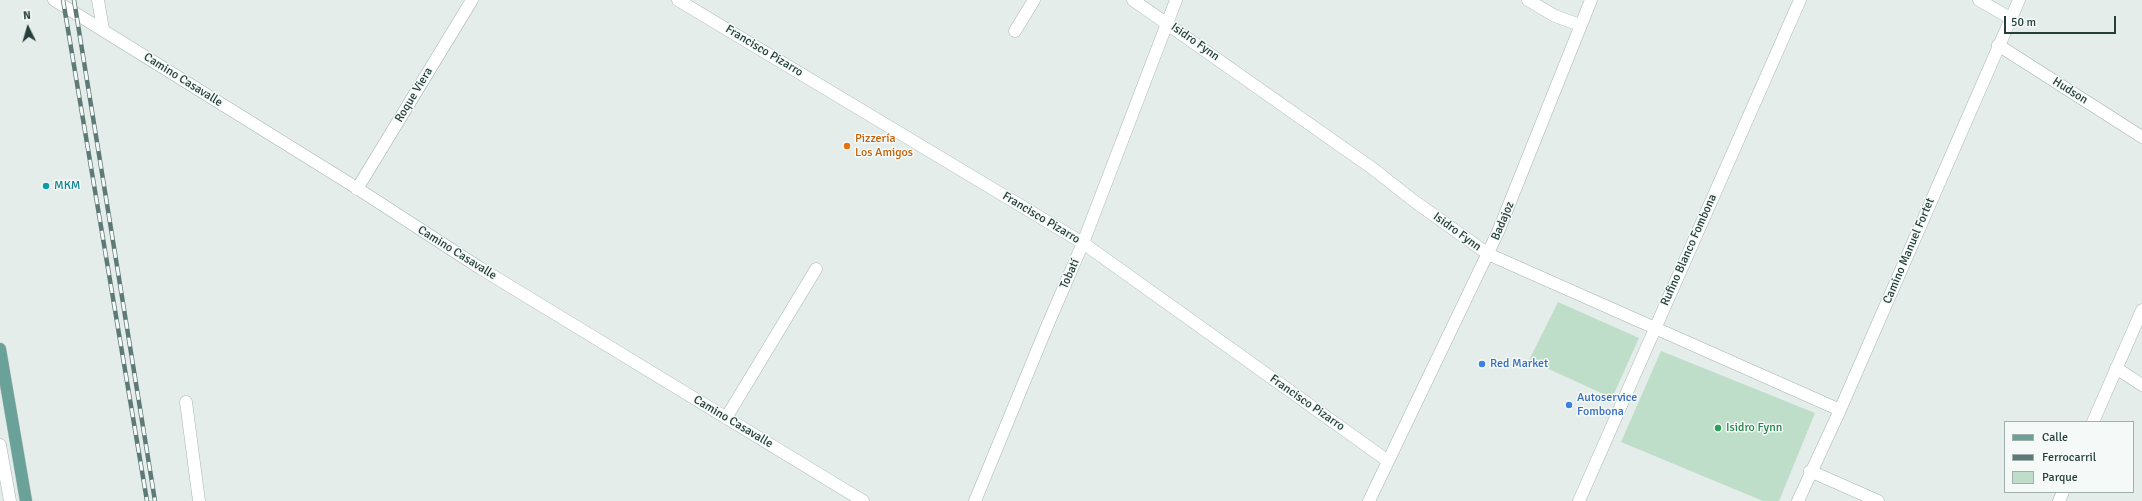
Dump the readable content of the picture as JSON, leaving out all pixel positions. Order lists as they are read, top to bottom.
{
  "streets": {
    "street": [
      "Isidro Fynn",
      "Francisco Pizarro",
      "Camino Casavalle",
      "Hudson",
      "Roque Viera",
      "Badajoz",
      "Rufino Blanco Fombona",
      "Camino Manuel Fortet",
      "Tobatí"
    ]
  },
  "crossings": [
    ["Isidro Fynn", "Badajoz"],
    ["Isidro Fynn", "Rufino Blanco Fombona"],
    ["Isidro Fynn", "Camino Manuel Fortet"],
    ["Isidro Fynn", "Tobatí"],
    ["Francisco Pizarro", "Badajoz"],
    ["Francisco Pizarro", "Tobatí"],
    ["Camino Casavalle", "Roque Viera"],
    ["Hudson", "Camino Manuel Fortet"]
  ],
  "places": [
    "Pizzería Los Amigos",
    "MKM",
    "Red Market",
    "Autoservice Fombona",
    "Isidro Fynn"
  ],
  "legend": ["Calle", "Ferrocarril", "Parque"],
  "scale_bar": "50 m",
  "north": "top"
}
